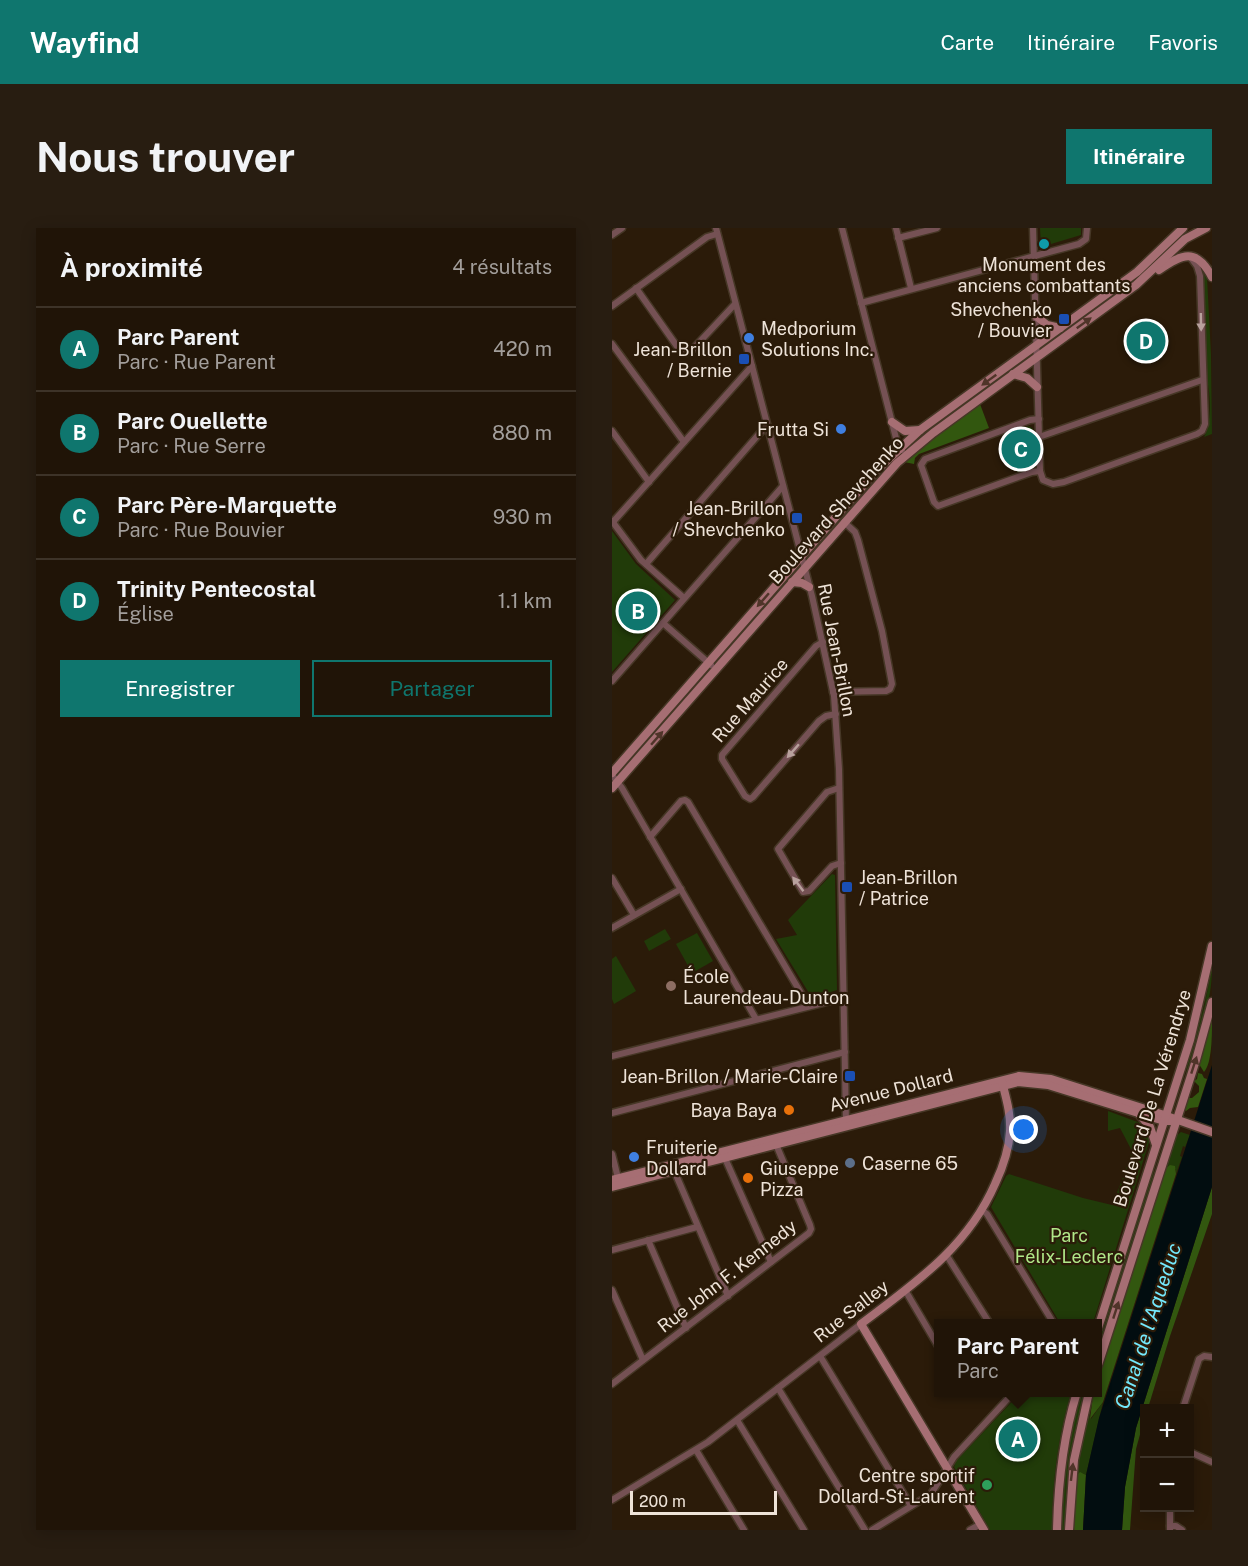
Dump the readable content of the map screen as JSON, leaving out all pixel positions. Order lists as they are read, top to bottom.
{
  "streets": {
    "street": [
      "Boulevard Shevchenko",
      "Rue Jean-Brillon",
      "Rue Maurice",
      "Avenue Dollard",
      "Boulevard De La Vérendrye",
      "Rue John F. Kennedy",
      "Rue Salley"
    ]
  },
  "crossings": [
    ["Boulevard Shevchenko", "Rue Jean-Brillon"],
    ["Rue Jean-Brillon", "Rue Maurice"],
    ["Rue Jean-Brillon", "Avenue Dollard"],
    ["Avenue Dollard", "Boulevard De La Vérendrye"],
    ["Avenue Dollard", "Rue John F. Kennedy"],
    ["Avenue Dollard", "Rue Salley"]
  ],
  "water": ["Canal de l'Aqueduc"],
  "parks": ["Parc Félix-Leclerc"],
  "places": {
    "other": [
      "Monument des anciens combattants",
      "Medporium Solutions Inc.",
      "Frutta Si",
      "École Laurendeau-Dunton",
      "Baya Baya",
      "Fruiterie Dollard",
      "Caserne 65",
      "Giuseppe Pizza",
      "Centre sportif Dollard-St-Laurent"
    ],
    "transit": [
      "Shevchenko / Bouvier",
      "Jean-Brillon / Bernie",
      "Jean-Brillon / Shevchenko",
      "Jean-Brillon / Patrice",
      "Jean-Brillon / Marie-Claire"
    ]
  },
  "scale_bar": "200 m",
  "page": {
    "header": "Wayfind",
    "nav": ["Carte", "Itinéraire", "Favoris"],
    "buttons": [
      "Itinéraire",
      ["Enregistrer", "Partager"]
    ],
    "title": "Nous trouver",
    "heading": ["À proximité", "4 résultats"],
    "list": [
      {
        "mark": "A",
        "name": "Parc Parent",
        "note": "Parc · Rue Parent",
        "value": "420 m"
      },
      {
        "mark": "B",
        "name": "Parc Ouellette",
        "note": "Parc · Rue Serre",
        "value": "880 m"
      },
      {
        "mark": "C",
        "name": "Parc Père-Marquette",
        "note": "Parc · Rue Bouvier",
        "value": "930 m"
      },
      {
        "mark": "D",
        "name": "Trinity Pentecostal",
        "note": "Église",
        "value": "1.1 km"
      }
    ],
    "pins": [
      "D",
      "C",
      "B",
      "A"
    ],
    "popup": ["Parc Parent", "Parc"],
    "map_buttons": ["+", "−"],
    "scale": "200 m"
  }
}
